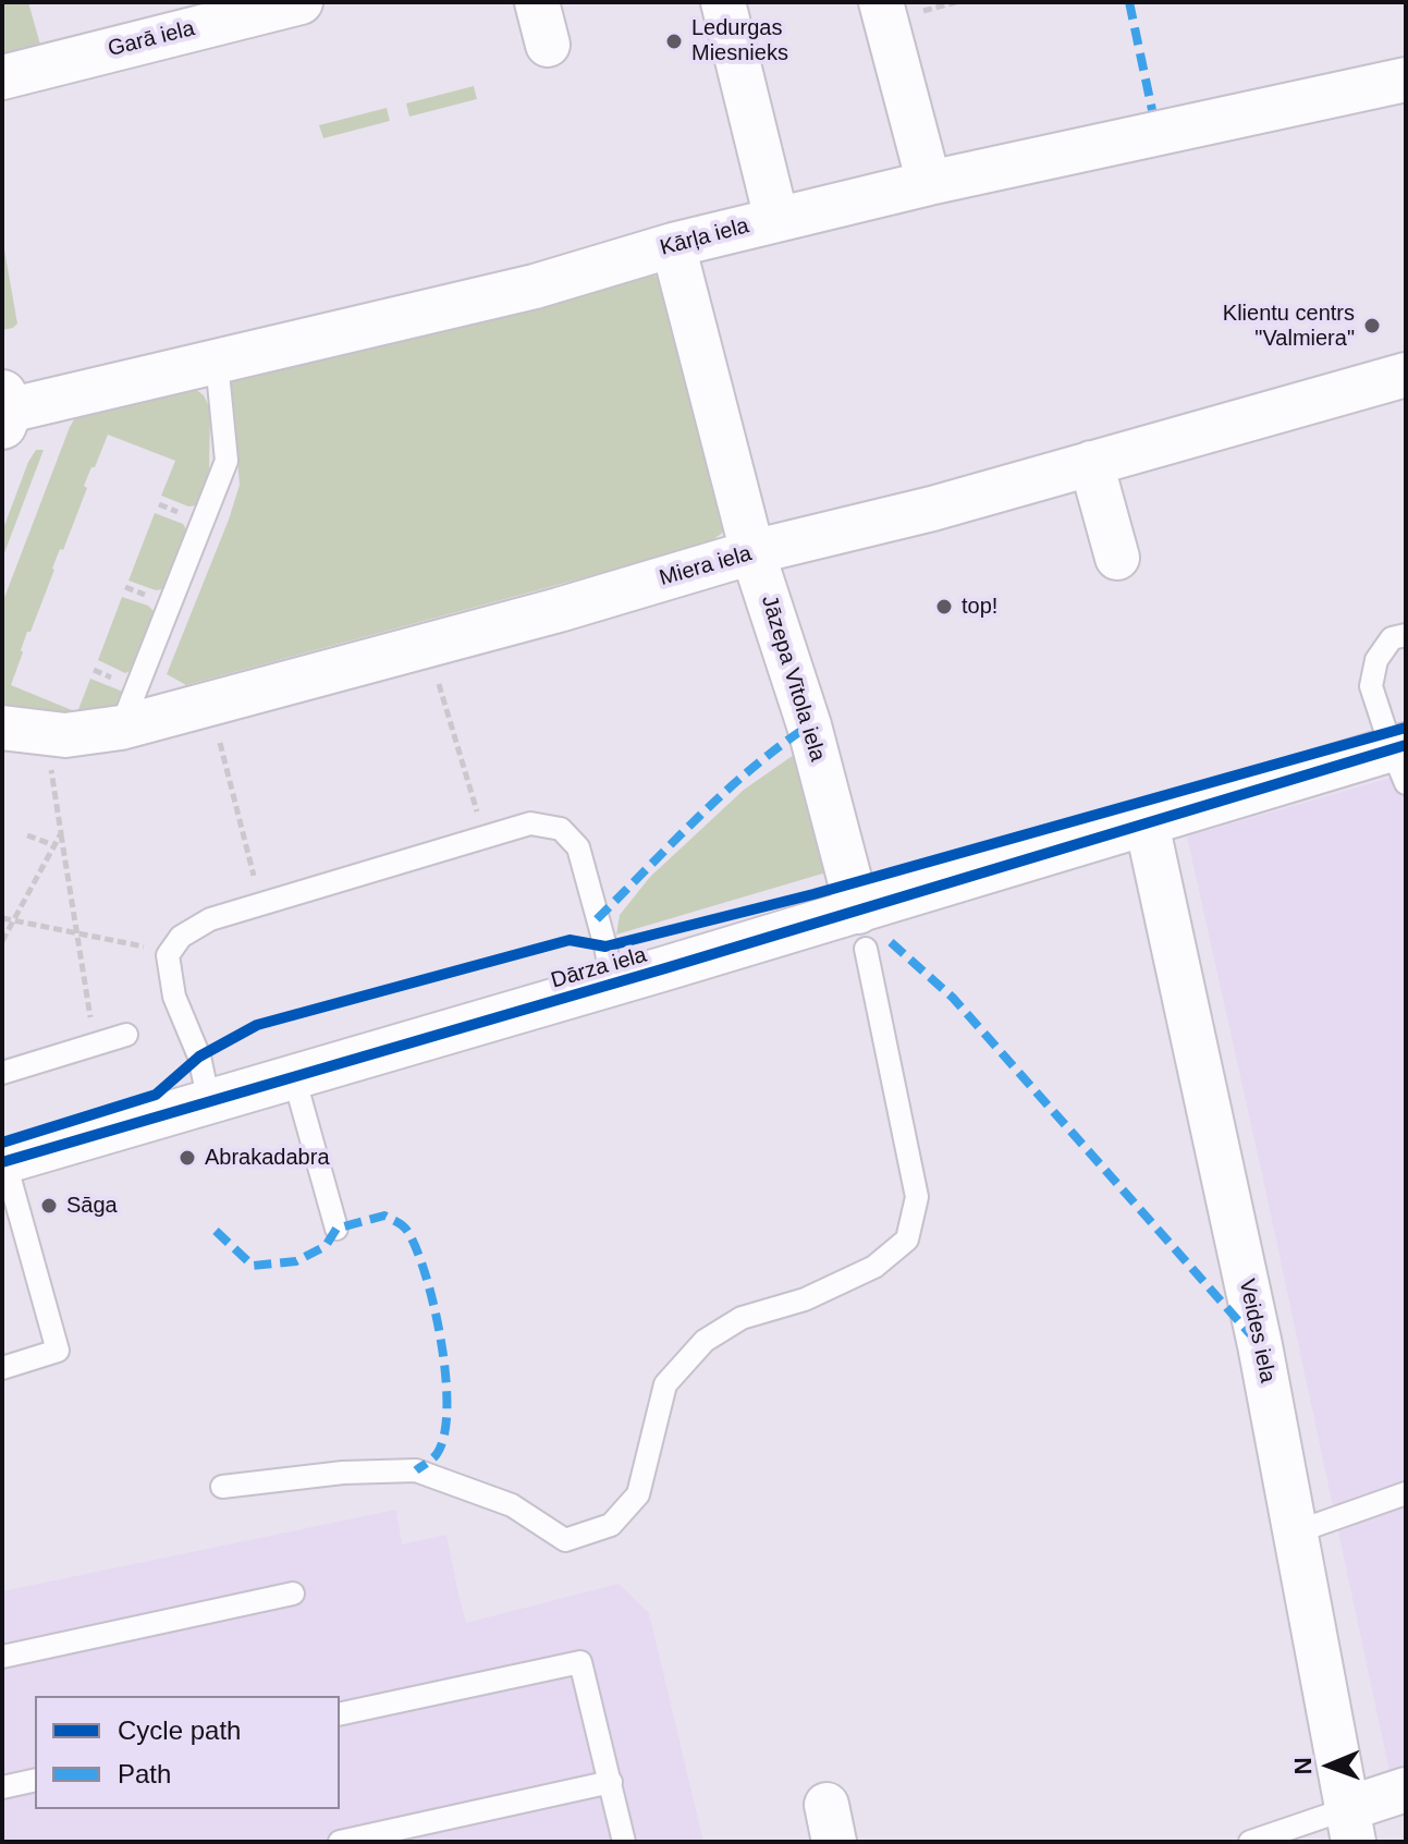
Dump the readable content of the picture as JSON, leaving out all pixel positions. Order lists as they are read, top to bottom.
{
  "streets": {
    "street": [
      "Garā iela",
      "Kārļa iela",
      "Miera iela",
      "Jāzepa Vītola iela",
      "Dārza iela",
      "Veides iela"
    ]
  },
  "crossings": [
    ["Kārļa iela", "Jāzepa Vītola iela"],
    ["Miera iela", "Jāzepa Vītola iela"],
    ["Jāzepa Vītola iela", "Dārza iela"],
    ["Dārza iela", "Veides iela"]
  ],
  "places": [
    "Ledurgas Miesnieks",
    "Klientu centrs \"Valmiera\"",
    "top!",
    "Abrakadabra",
    "Sāga"
  ],
  "legend": ["Cycle path", "Path"],
  "north": "left"
}
